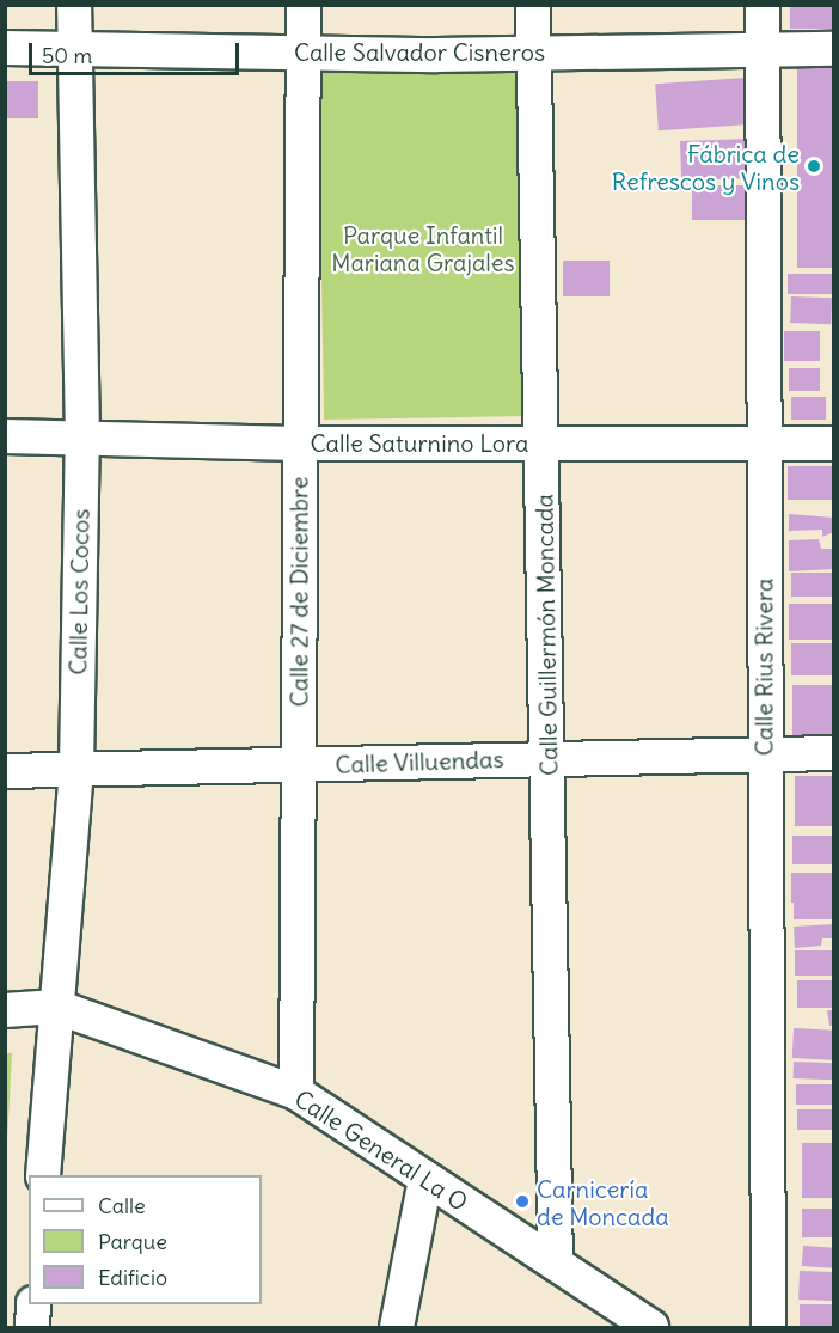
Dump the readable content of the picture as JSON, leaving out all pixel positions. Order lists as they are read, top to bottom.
{
  "streets": {
    "street": [
      "Calle Salvador Cisneros",
      "Calle Saturnino Lora",
      "Calle Los Cocos",
      "Calle 27 de Diciembre",
      "Calle Guillermón Moncada",
      "Calle Rius Rivera",
      "Calle Villuendas",
      "Calle General La O"
    ]
  },
  "crossings": [
    ["Calle Salvador Cisneros", "Calle Los Cocos"],
    ["Calle Salvador Cisneros", "Calle 27 de Diciembre"],
    ["Calle Salvador Cisneros", "Calle Guillermón Moncada"],
    ["Calle Salvador Cisneros", "Calle Rius Rivera"],
    ["Calle Saturnino Lora", "Calle Los Cocos"],
    ["Calle Saturnino Lora", "Calle 27 de Diciembre"],
    ["Calle Saturnino Lora", "Calle Guillermón Moncada"],
    ["Calle Saturnino Lora", "Calle Rius Rivera"],
    ["Calle Los Cocos", "Calle Villuendas"],
    ["Calle Los Cocos", "Calle General La O"],
    ["Calle 27 de Diciembre", "Calle Villuendas"],
    ["Calle 27 de Diciembre", "Calle General La O"],
    ["Calle Guillermón Moncada", "Calle Villuendas"],
    ["Calle Guillermón Moncada", "Calle General La O"],
    ["Calle Rius Rivera", "Calle Villuendas"]
  ],
  "parks": ["Parque Infantil Mariana Grajales"],
  "places": ["Fábrica de Refrescos y Vinos", "Carnicería de Moncada"],
  "legend": ["Calle", "Parque", "Edificio"],
  "scale_bar": "50 m"
}
